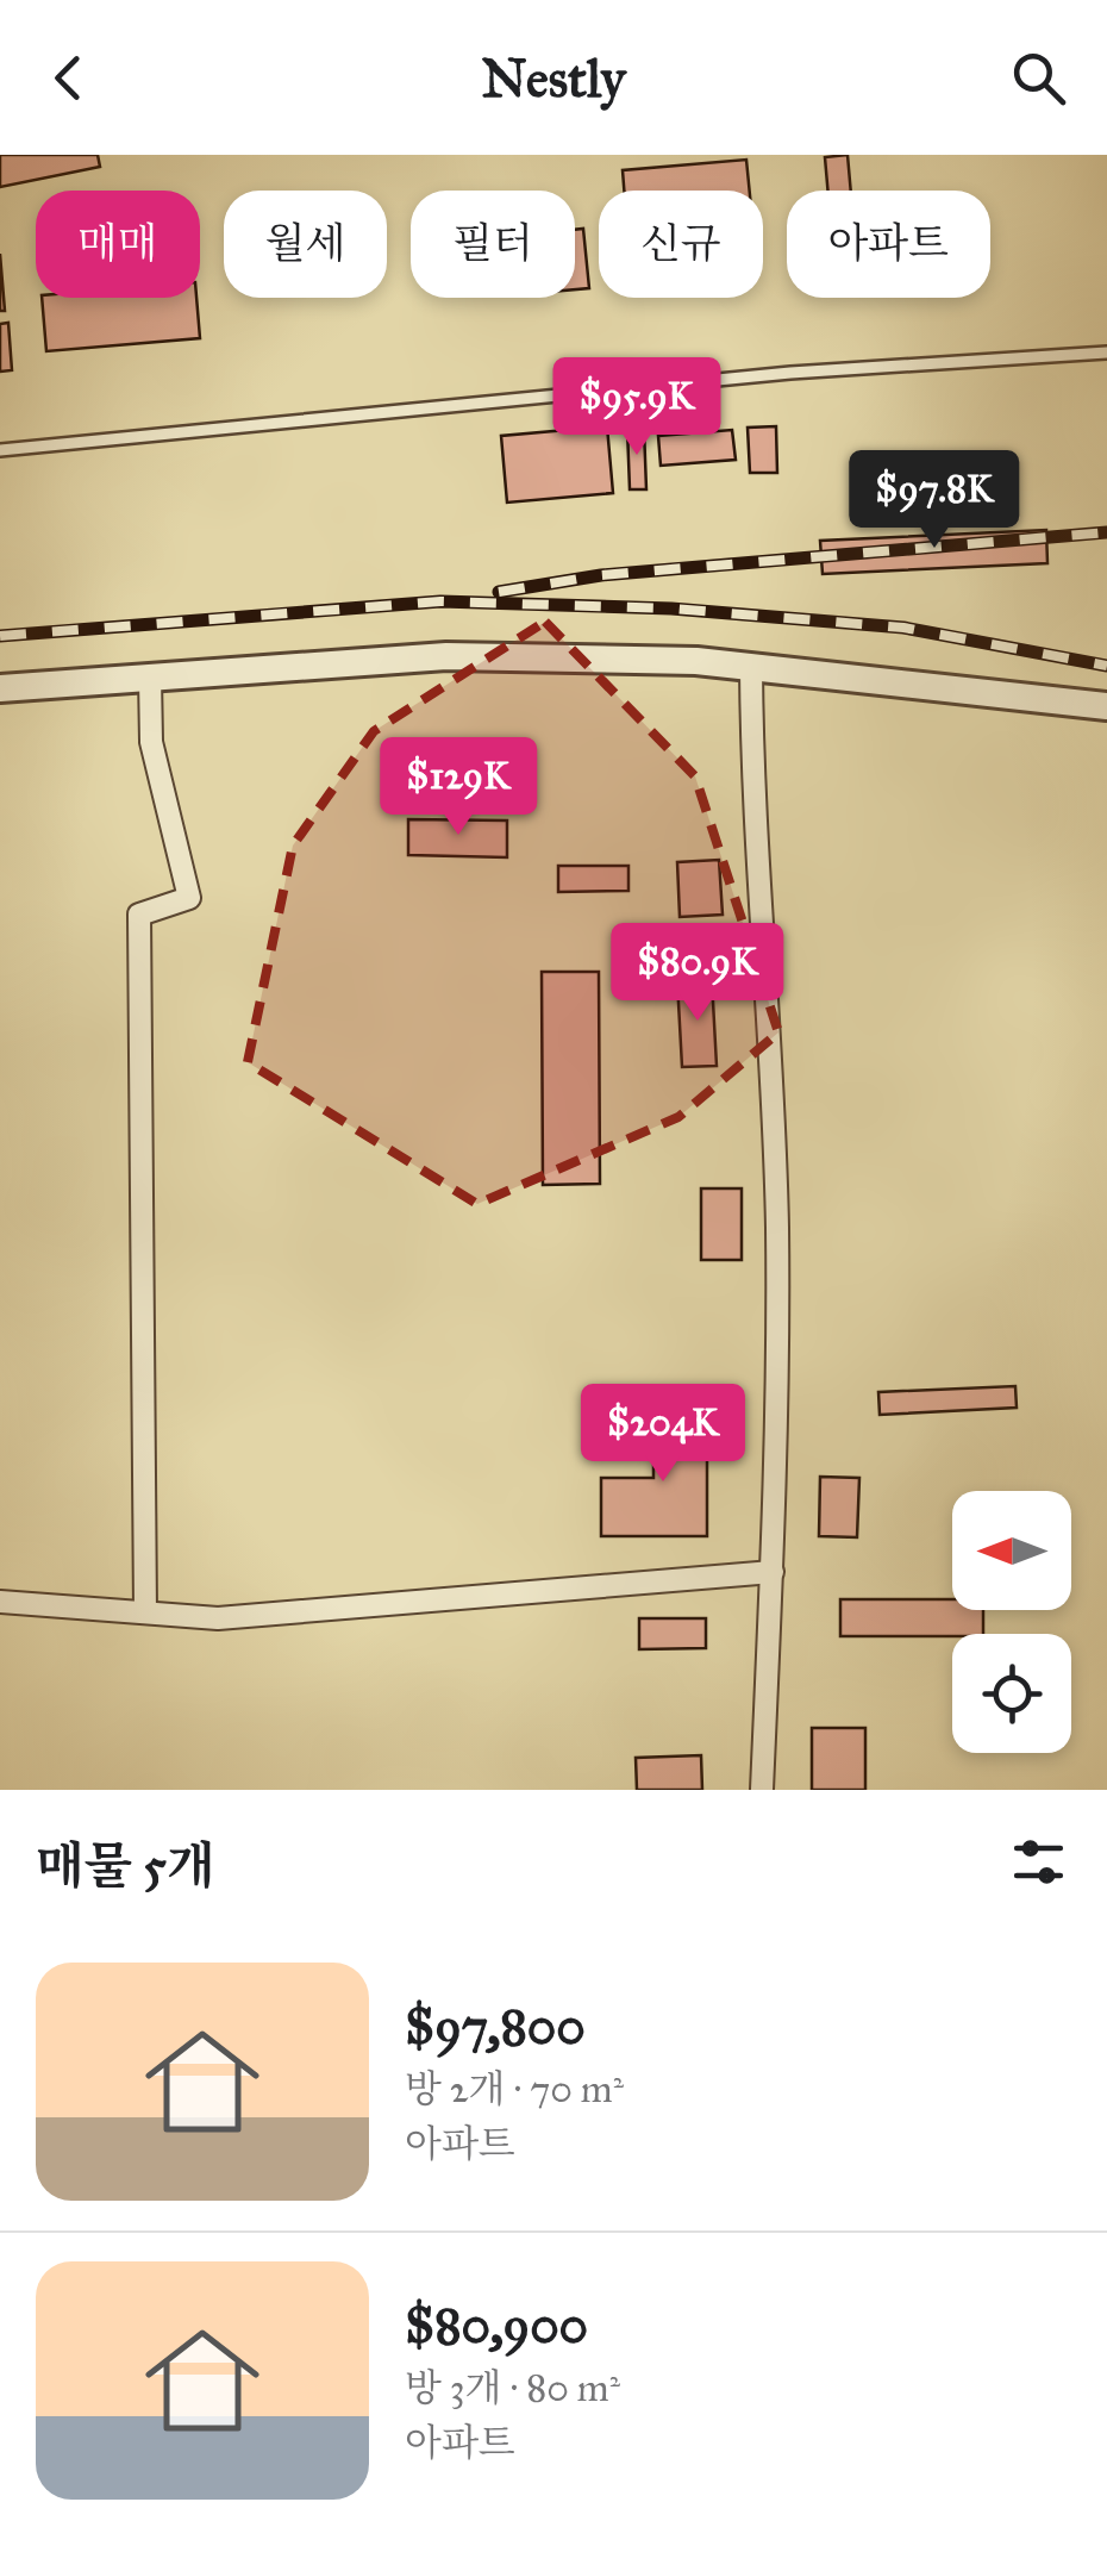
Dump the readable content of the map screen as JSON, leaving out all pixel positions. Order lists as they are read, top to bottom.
{
  "north": "left",
  "page": {
    "header": "Nestly",
    "chip": [
      "매매",
      "월세",
      "필터",
      "신규",
      "아파트"
    ],
    "price": [
      "$95.9K",
      "$97.8K",
      "$129K",
      "$80.9K",
      "$204K"
    ],
    "heading": "매물 5개",
    "list": [
      {
        "name": "$97,800",
        "note": "방 2개 · 70 m² · 아파트"
      },
      {
        "name": "$80,900",
        "note": "방 3개 · 80 m² · 아파트"
      }
    ]
  }
}
